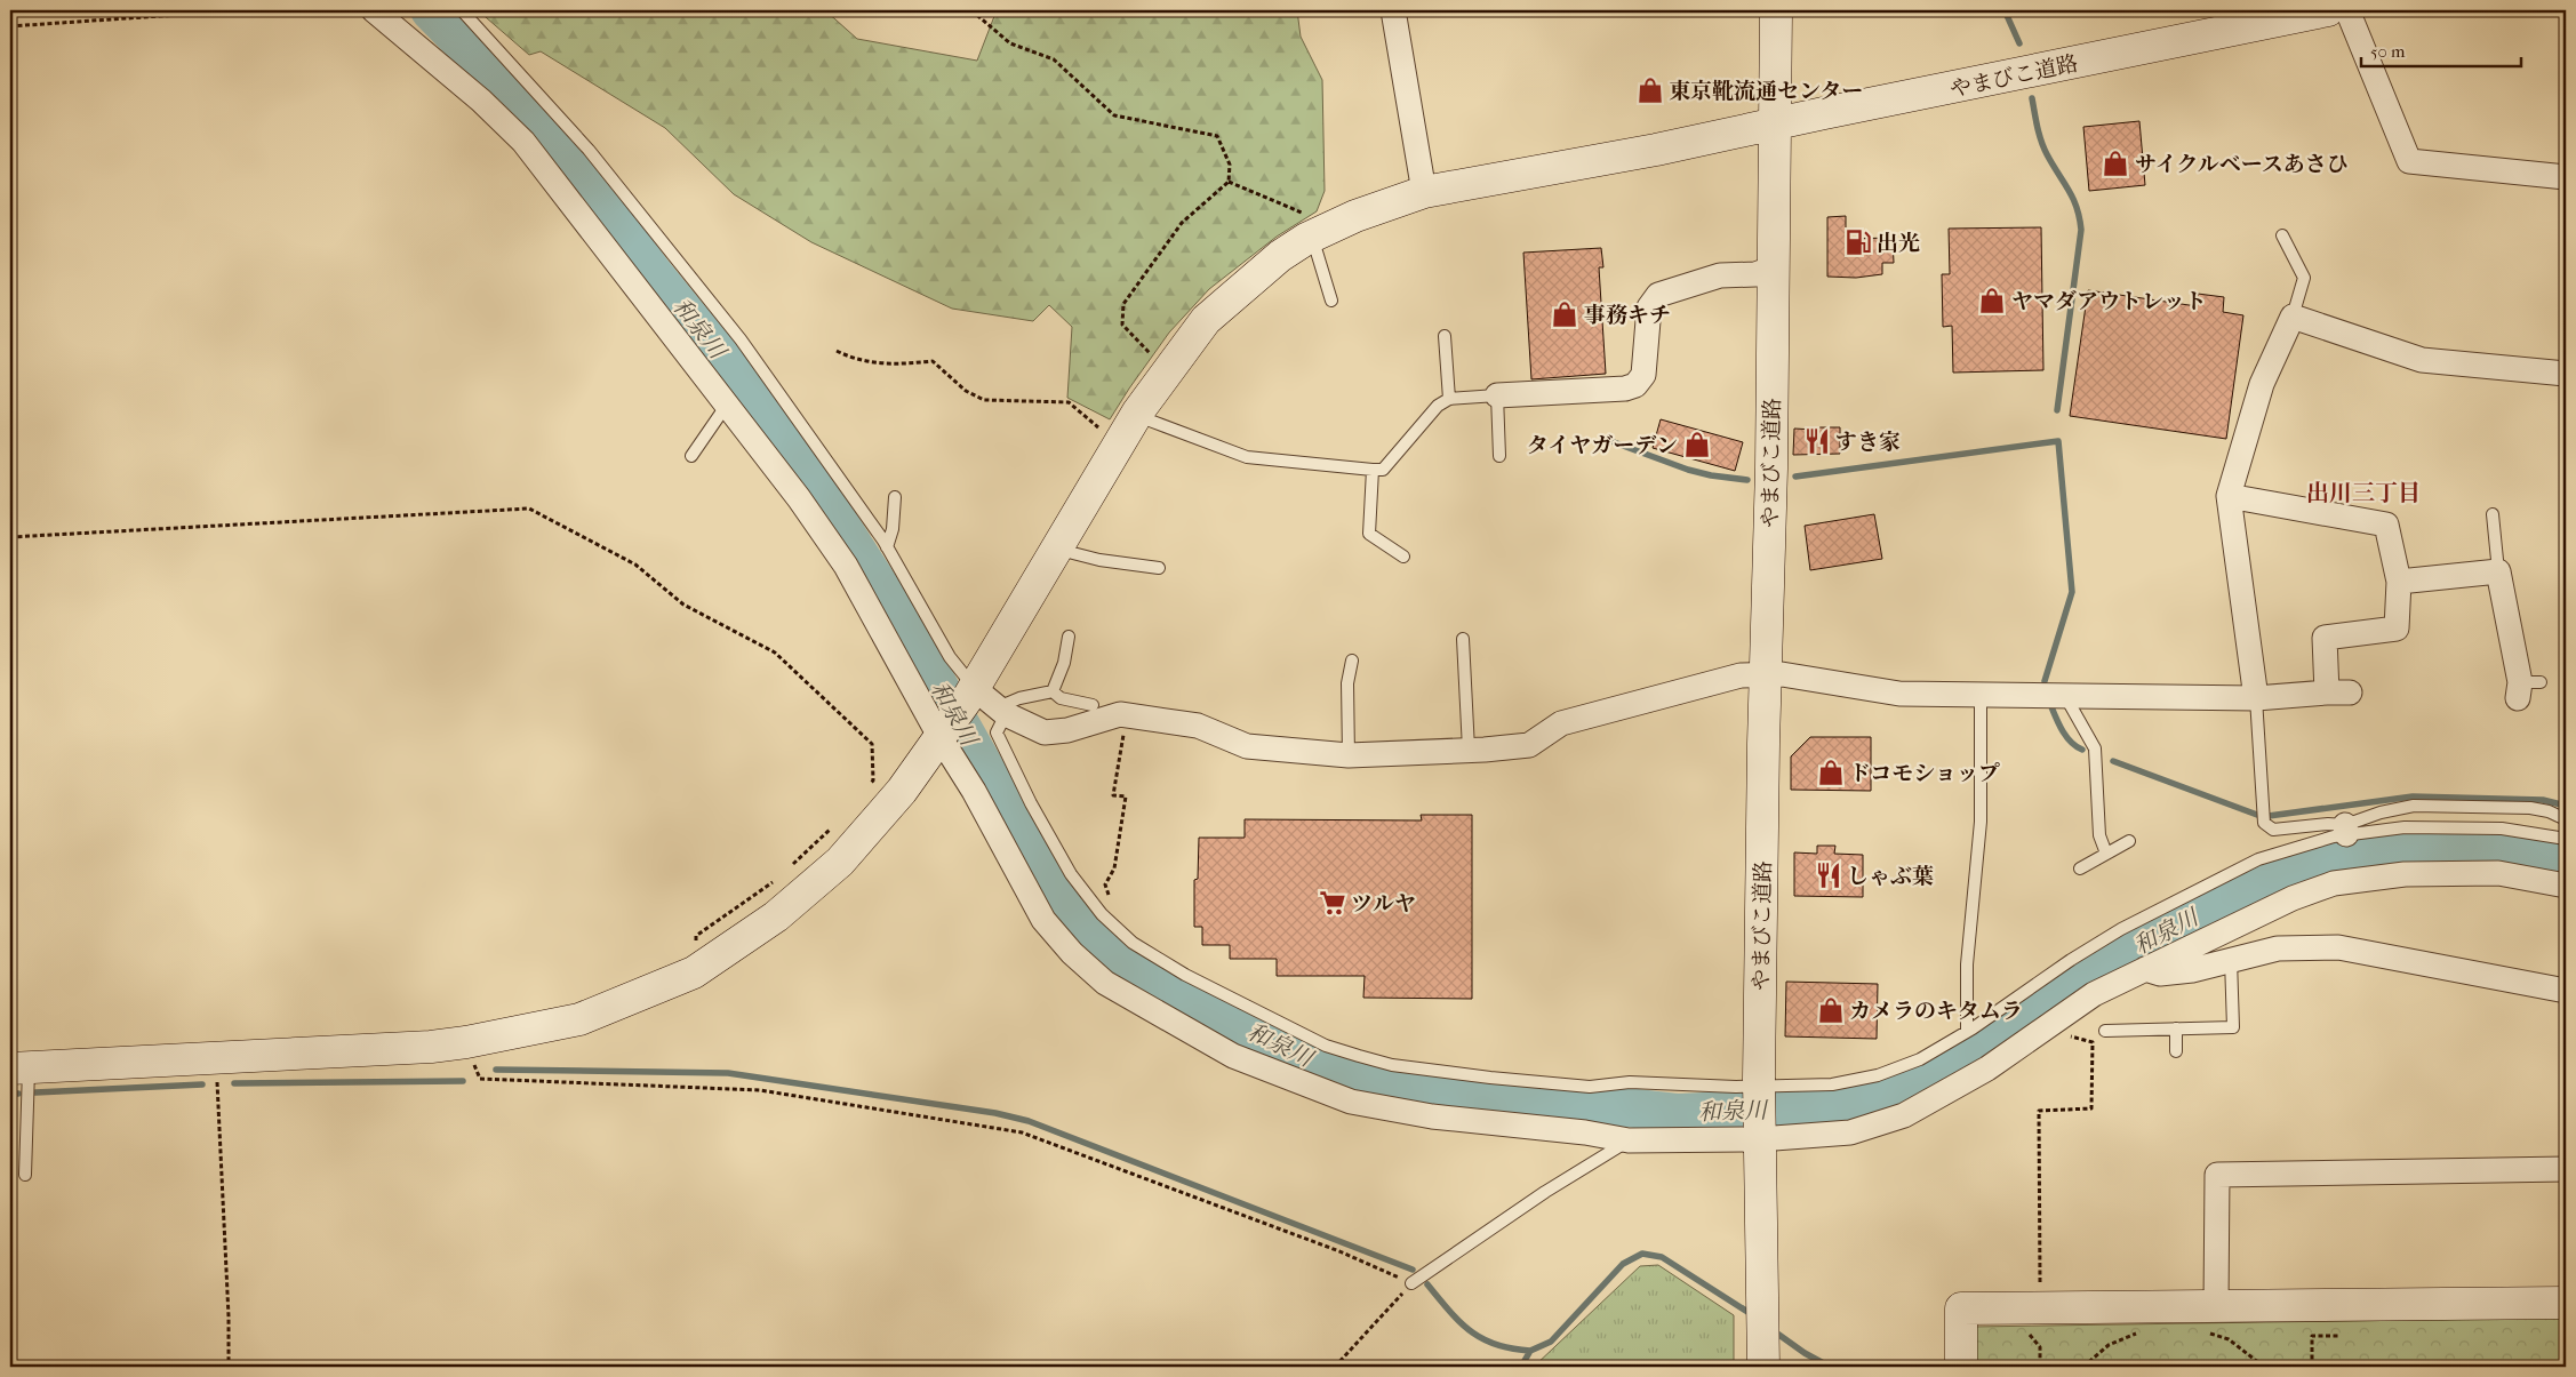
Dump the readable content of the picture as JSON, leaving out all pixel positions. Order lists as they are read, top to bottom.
{
  "streets": {
    "street": ["やまびこ道路"]
  },
  "districts": ["出川三丁目"],
  "water": ["和泉川"],
  "places": {
    "shop": [
      "東京靴流通センター",
      "サイクルベースあさひ",
      "ヤマダアウトレット",
      "事務キチ",
      "タイヤガーデン",
      "ドコモショップ",
      "カメラのキタムラ"
    ],
    "fuel station": ["出光"],
    "restaurant": ["すき家", "しゃぶ葉"],
    "supermarket": ["ツルヤ"]
  },
  "scale_bar": "50 m"
}
